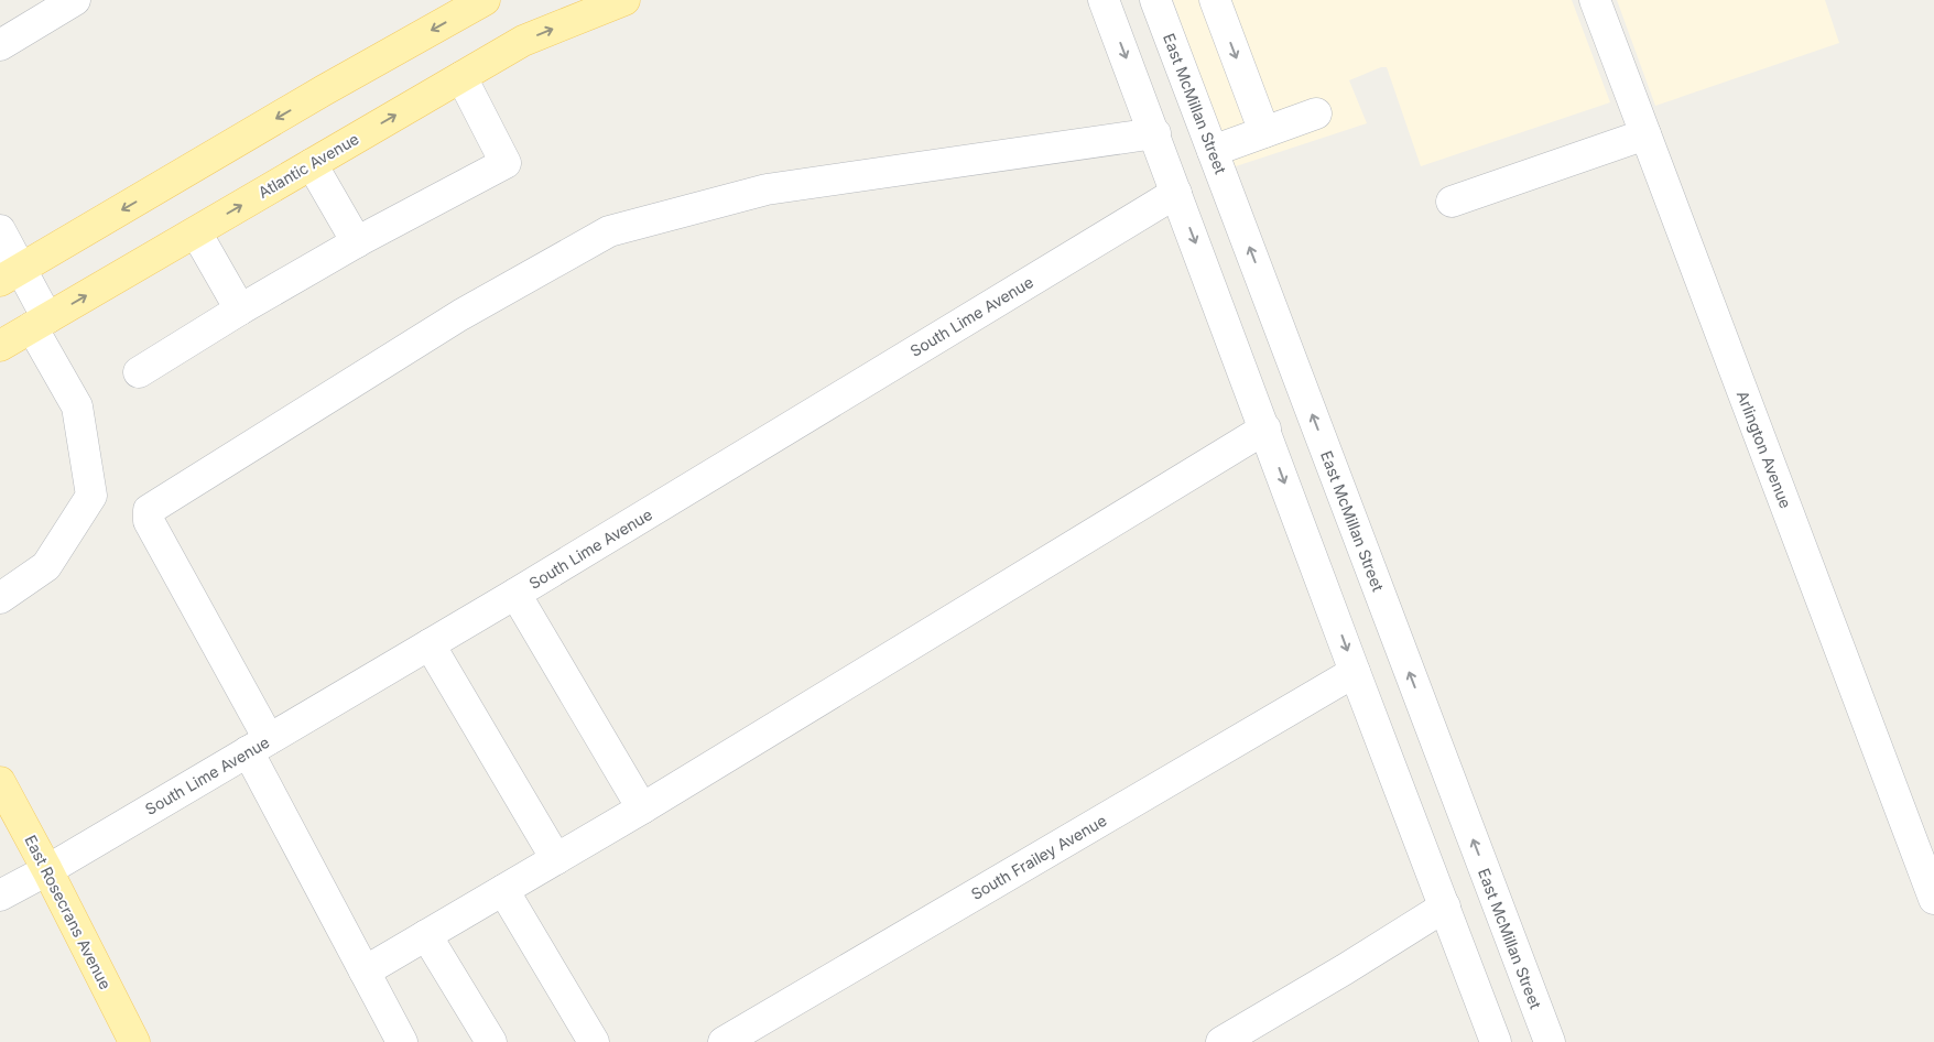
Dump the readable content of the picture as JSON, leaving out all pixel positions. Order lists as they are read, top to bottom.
{
  "streets": {
    "main road": ["Atlantic Avenue", "East Rosecrans Avenue"],
    "street": [
      "East McMillan Street",
      "South Lime Avenue",
      "Arlington Avenue",
      "South Frailey Avenue"
    ]
  },
  "crossings": [
    ["South Lime Avenue", "East Rosecrans Avenue"]
  ]
}
